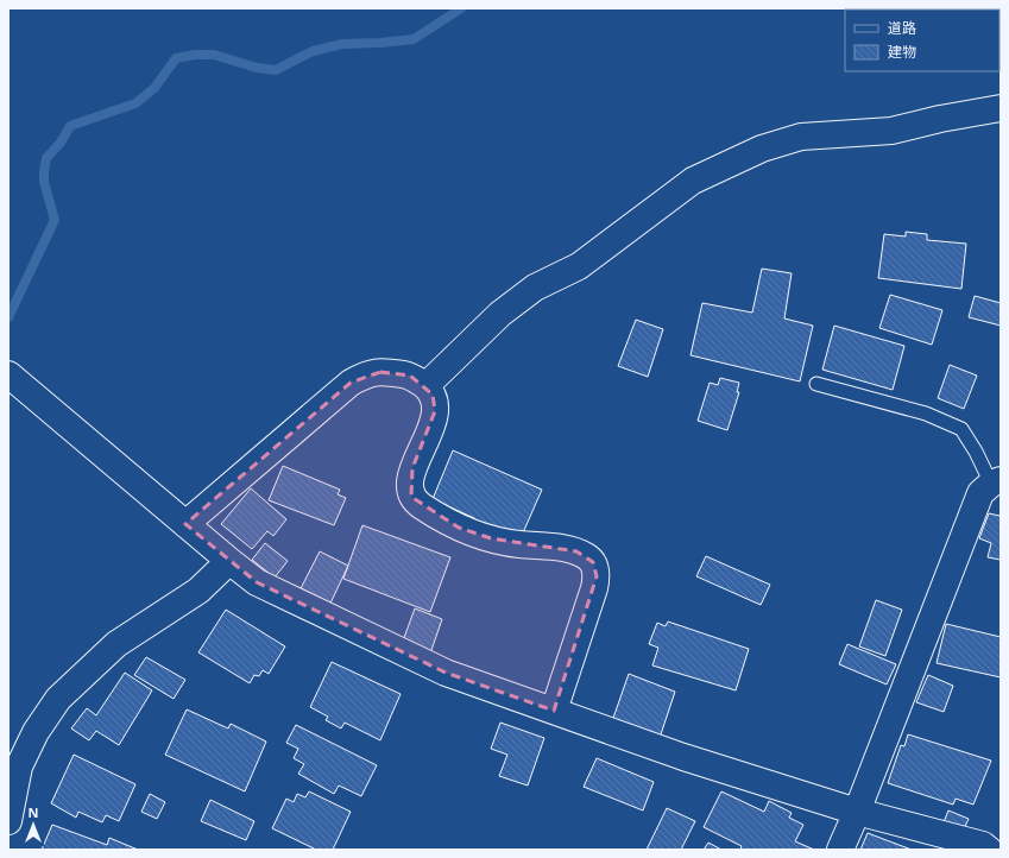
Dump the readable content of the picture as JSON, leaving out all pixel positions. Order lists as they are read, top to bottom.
{
  "legend": ["道路", "建物"],
  "north": "top"
}
